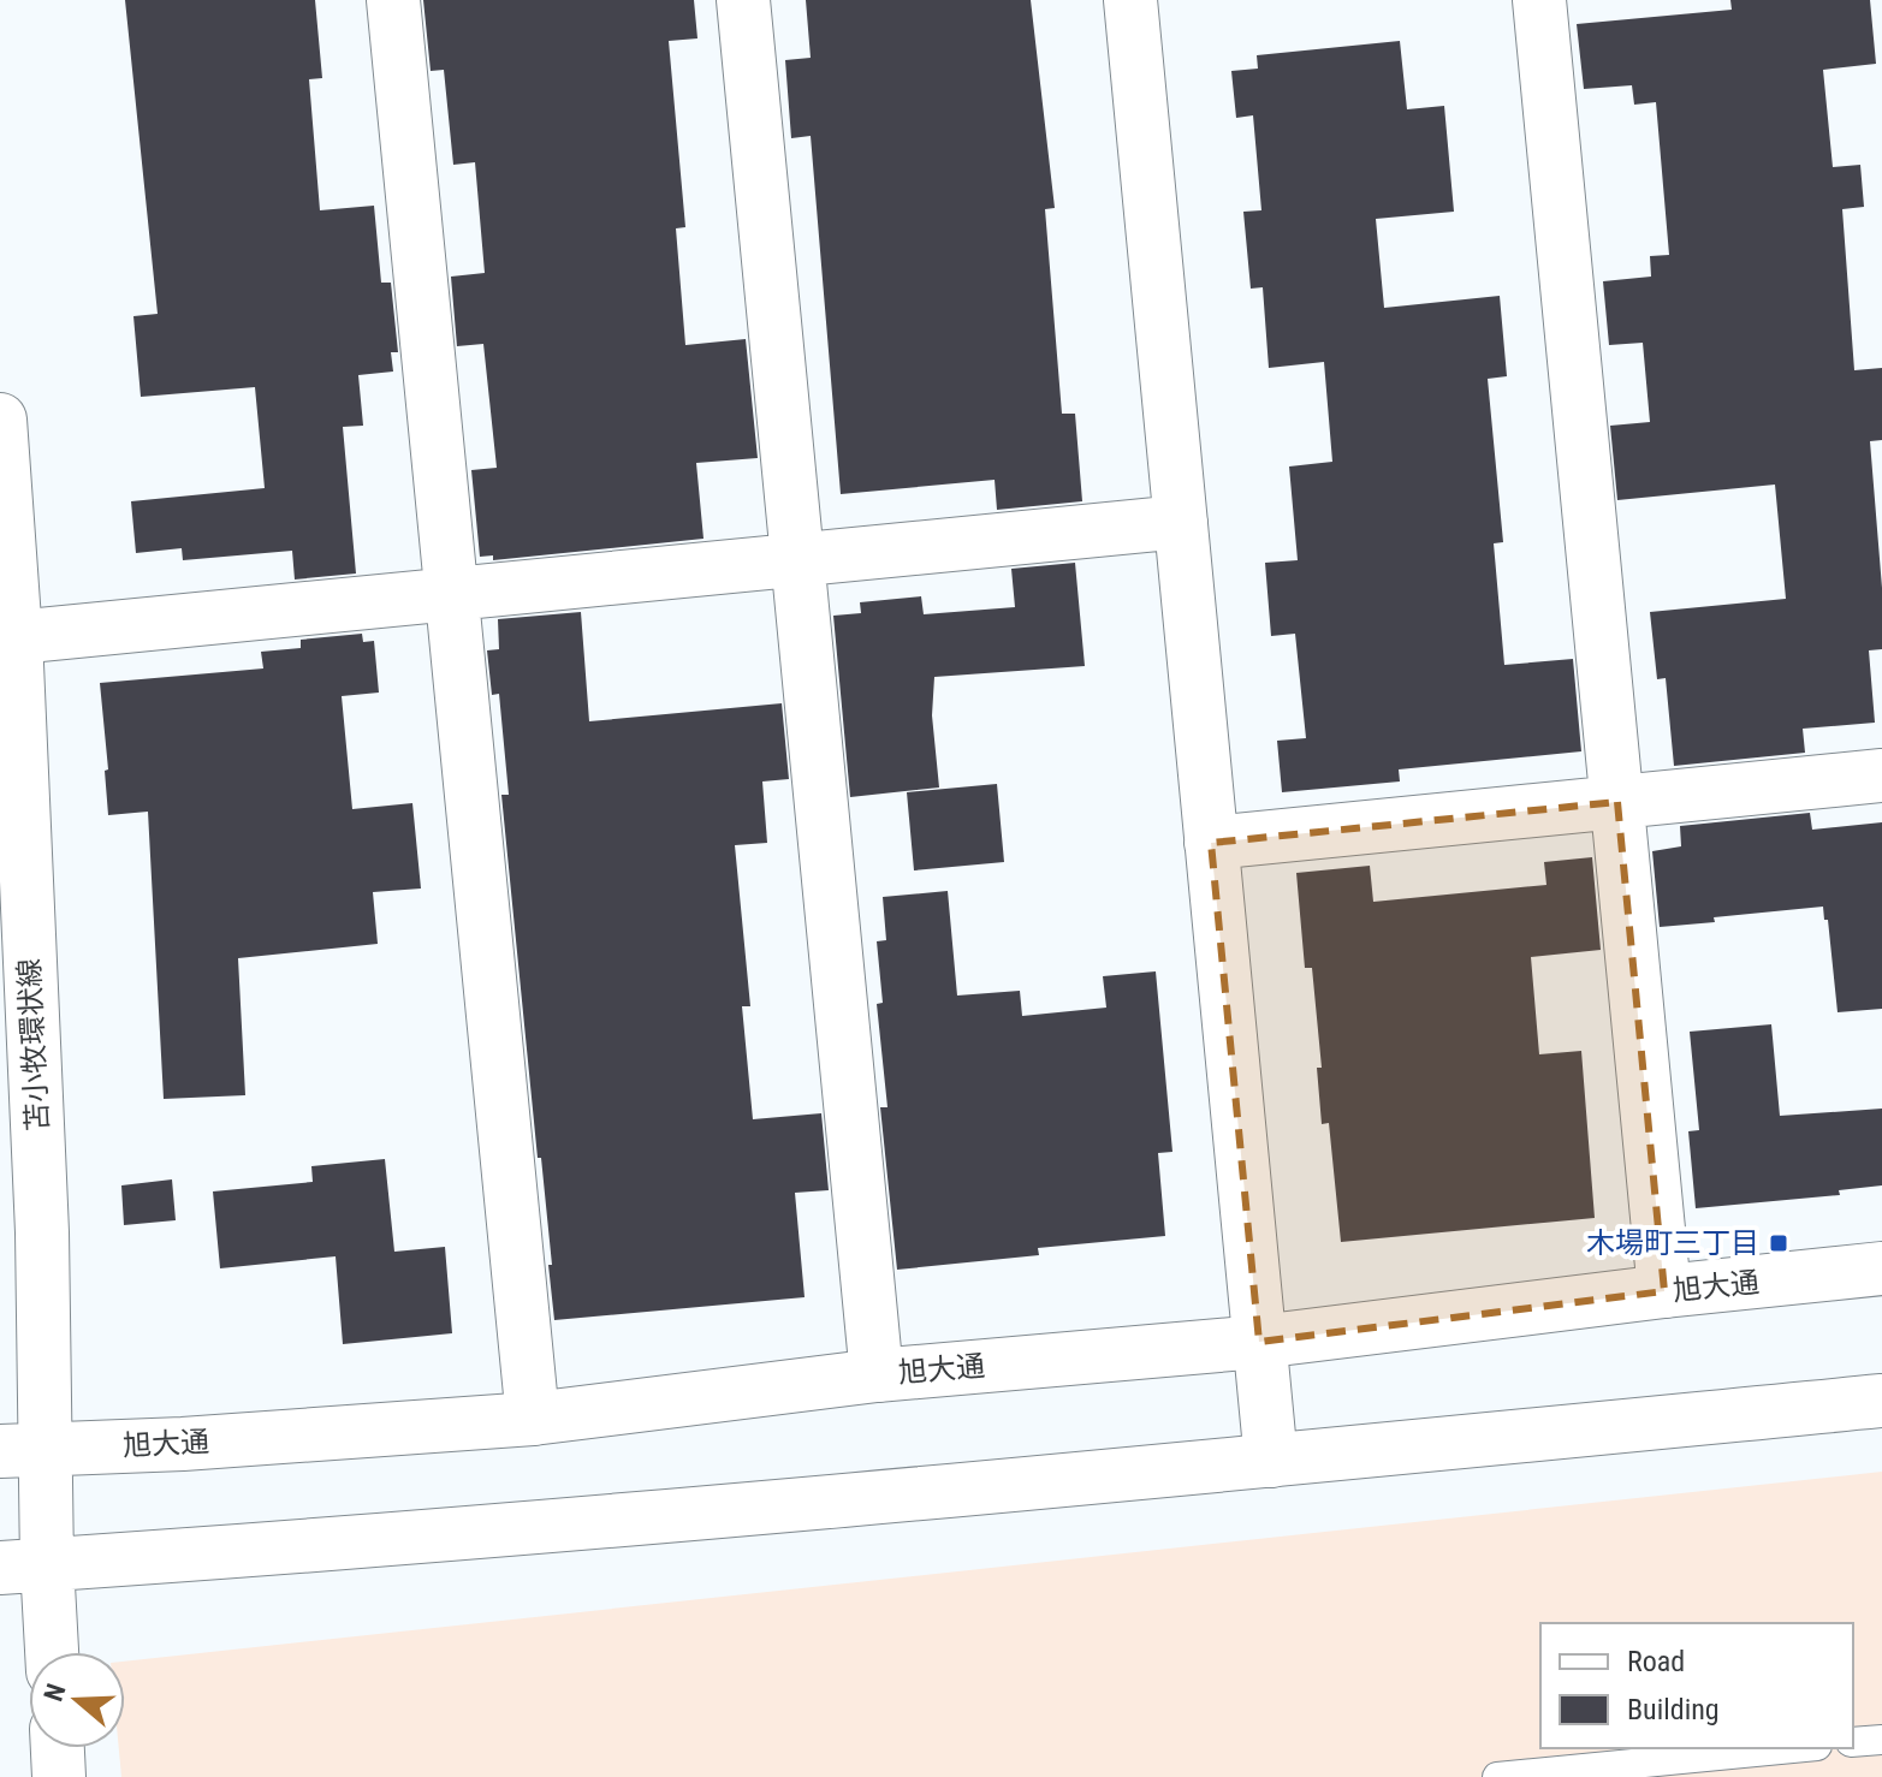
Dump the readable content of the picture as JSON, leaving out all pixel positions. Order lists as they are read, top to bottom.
{
  "streets": {
    "street": ["苫小牧環状線", "旭大通"]
  },
  "crossings": [
    ["苫小牧環状線", "旭大通"]
  ],
  "places": {
    "transit": ["木場町三丁目"]
  },
  "legend": ["Road", "Building"],
  "north": "left"
}
